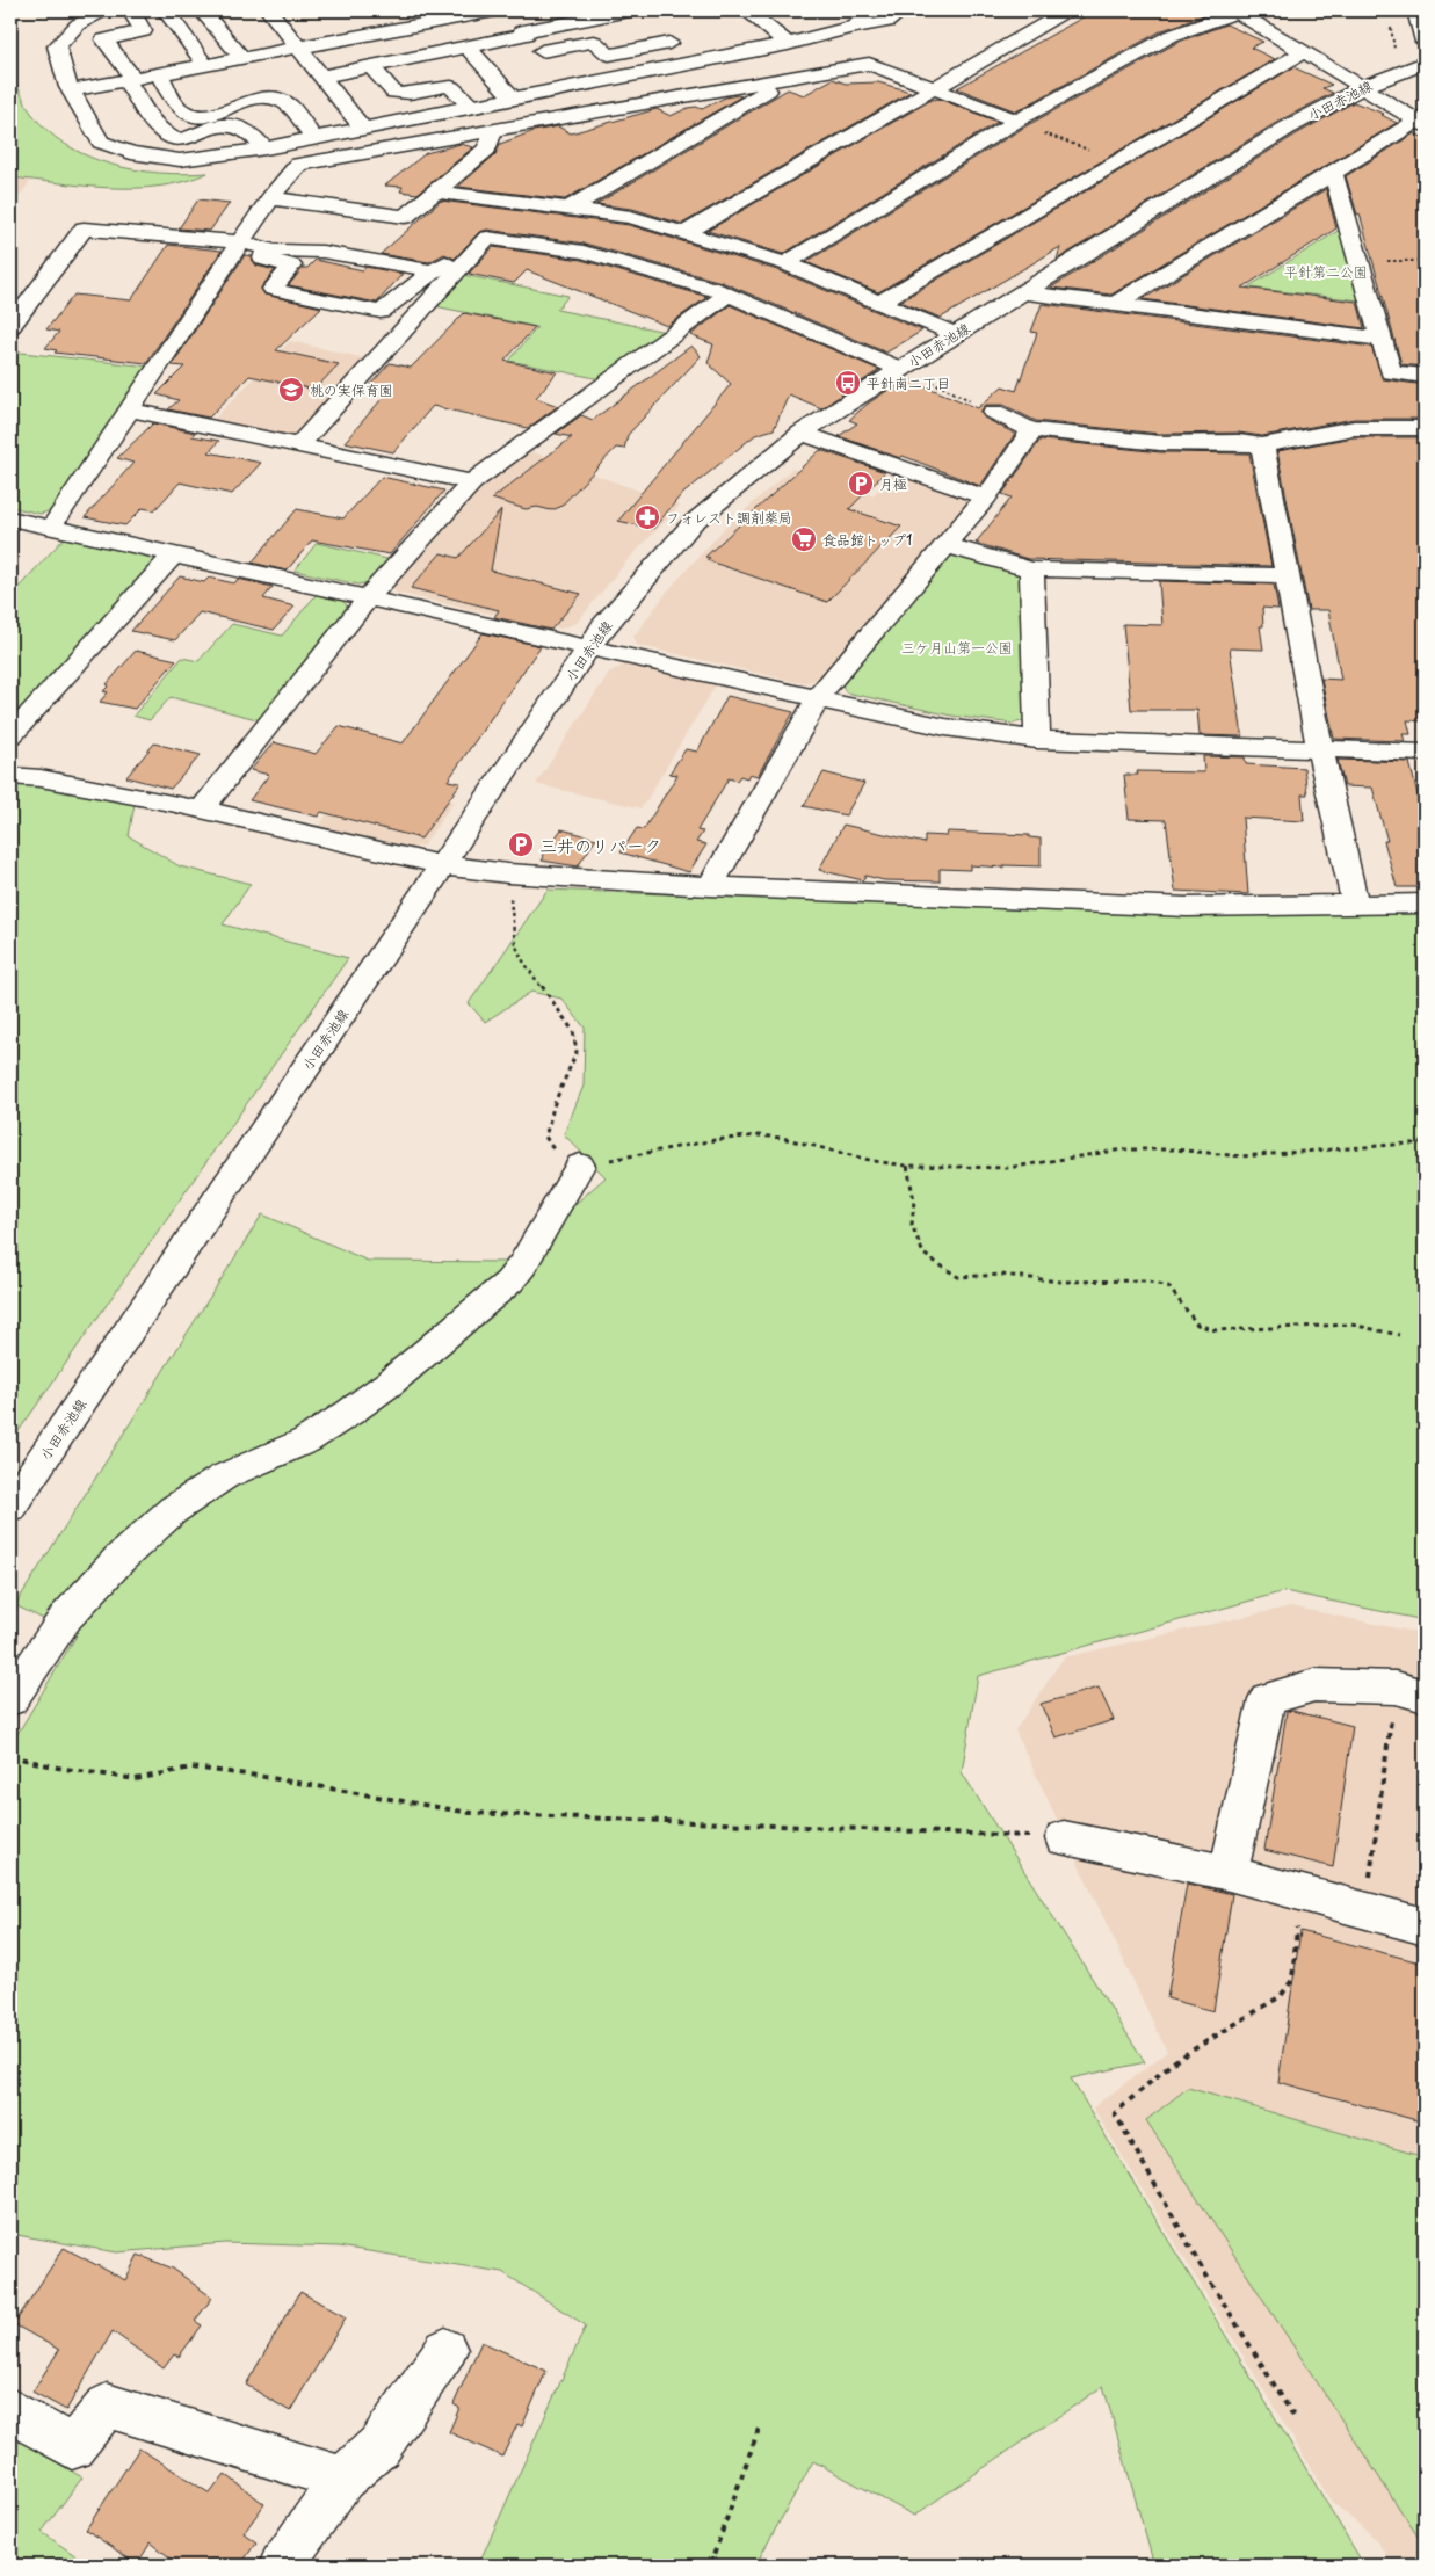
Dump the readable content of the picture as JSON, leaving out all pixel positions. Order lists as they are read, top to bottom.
{
  "streets": {
    "street": ["小田赤池線"]
  },
  "parks": ["平針第二公園", "三ケ月山第一公園"],
  "places": {
    "bus stop": ["平針南二丁目"],
    "school or university": ["桃の実保育園"],
    "parking": ["月極", "三井のリパーク"],
    "pharmacy": ["フォレスト調剤薬局"],
    "supermarket": ["食品館トップ1"]
  }
}
